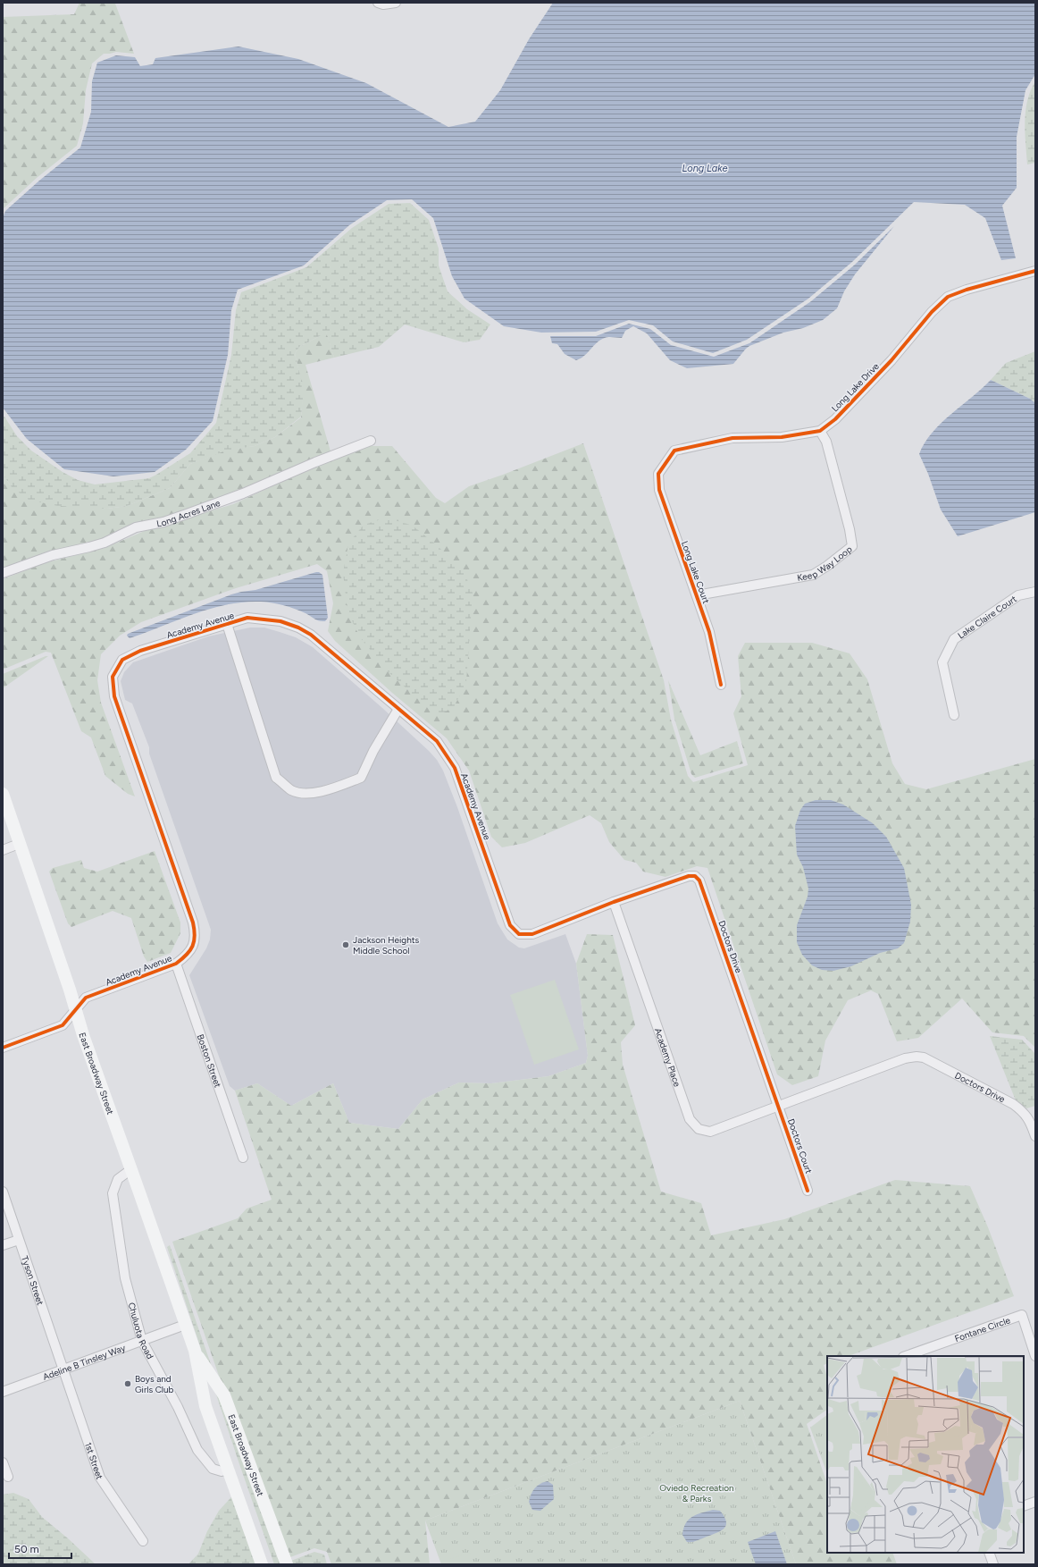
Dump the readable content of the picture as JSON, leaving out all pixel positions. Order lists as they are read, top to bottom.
{
  "streets": {
    "main road": ["East Broadway Street"],
    "street": [
      "Long Lake Drive",
      "Long Acres Lane",
      "Keep Way Loop",
      "Long Lake Court",
      "Lake Claire Court",
      "Academy Avenue",
      "Doctors Drive",
      "Academy Place",
      "Boston Street",
      "Doctors Court",
      "Tyson Street",
      "Fontane Circle",
      "Chuluota Road",
      "Adeline B Tinsley Way",
      "1st Street"
    ]
  },
  "crossings": [
    ["Long Lake Drive", "Keep Way Loop"],
    ["Long Lake Drive", "Long Lake Court"],
    ["Keep Way Loop", "Long Lake Court"],
    ["Academy Avenue", "Doctors Drive"],
    ["Academy Avenue", "Academy Place"],
    ["Academy Avenue", "Boston Street"],
    ["Academy Avenue", "East Broadway Street"],
    ["Doctors Drive", "Academy Place"],
    ["Doctors Drive", "Doctors Court"],
    ["Academy Place", "Doctors Court"],
    ["East Broadway Street", "Chuluota Road"],
    ["East Broadway Street", "Adeline B Tinsley Way"],
    ["Tyson Street", "Adeline B Tinsley Way"],
    ["Tyson Street", "1st Street"],
    ["Chuluota Road", "Adeline B Tinsley Way"],
    ["Adeline B Tinsley Way", "1st Street"]
  ],
  "water": ["Long Lake"],
  "parks": ["Oviedo Recreation & Parks"],
  "places": ["Jackson Heights Middle School", "Boys and Girls Club"],
  "scale_bar": "50 m"
}
